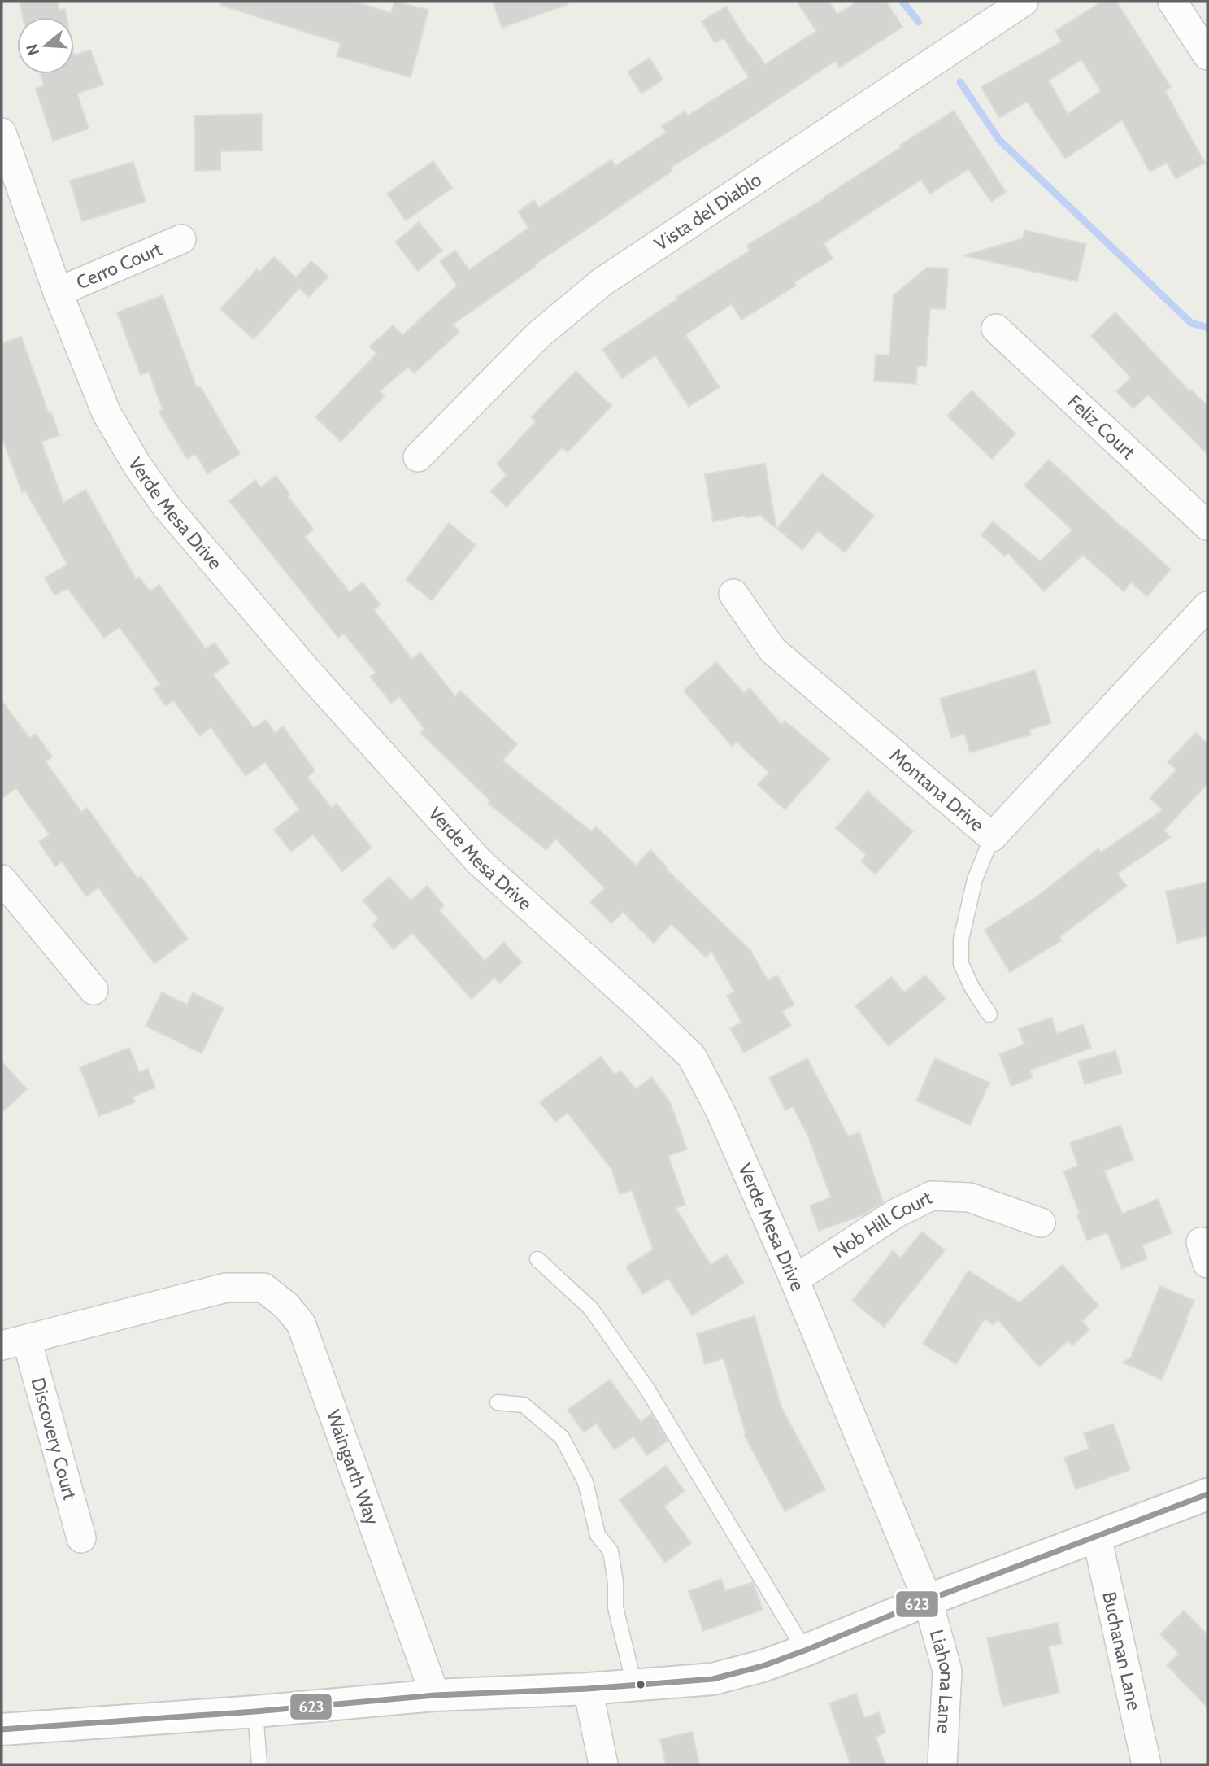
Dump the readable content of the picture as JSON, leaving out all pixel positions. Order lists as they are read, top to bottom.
{
  "streets": {
    "street": [
      "Vista del Diablo",
      "Cerro Court",
      "Feliz Court",
      "Verde Mesa Drive",
      "Montana Drive",
      "Nob Hill Court",
      "Discovery Court",
      "Waingarth Way",
      "Buchanan Lane",
      "Liahona Lane"
    ]
  },
  "crossings": [
    ["Cerro Court", "Verde Mesa Drive"],
    ["Verde Mesa Drive", "Nob Hill Court"],
    ["Verde Mesa Drive", "Liahona Lane"],
    ["Discovery Court", "Waingarth Way"]
  ],
  "lines": ["transit line 623"],
  "north": "left"
}
